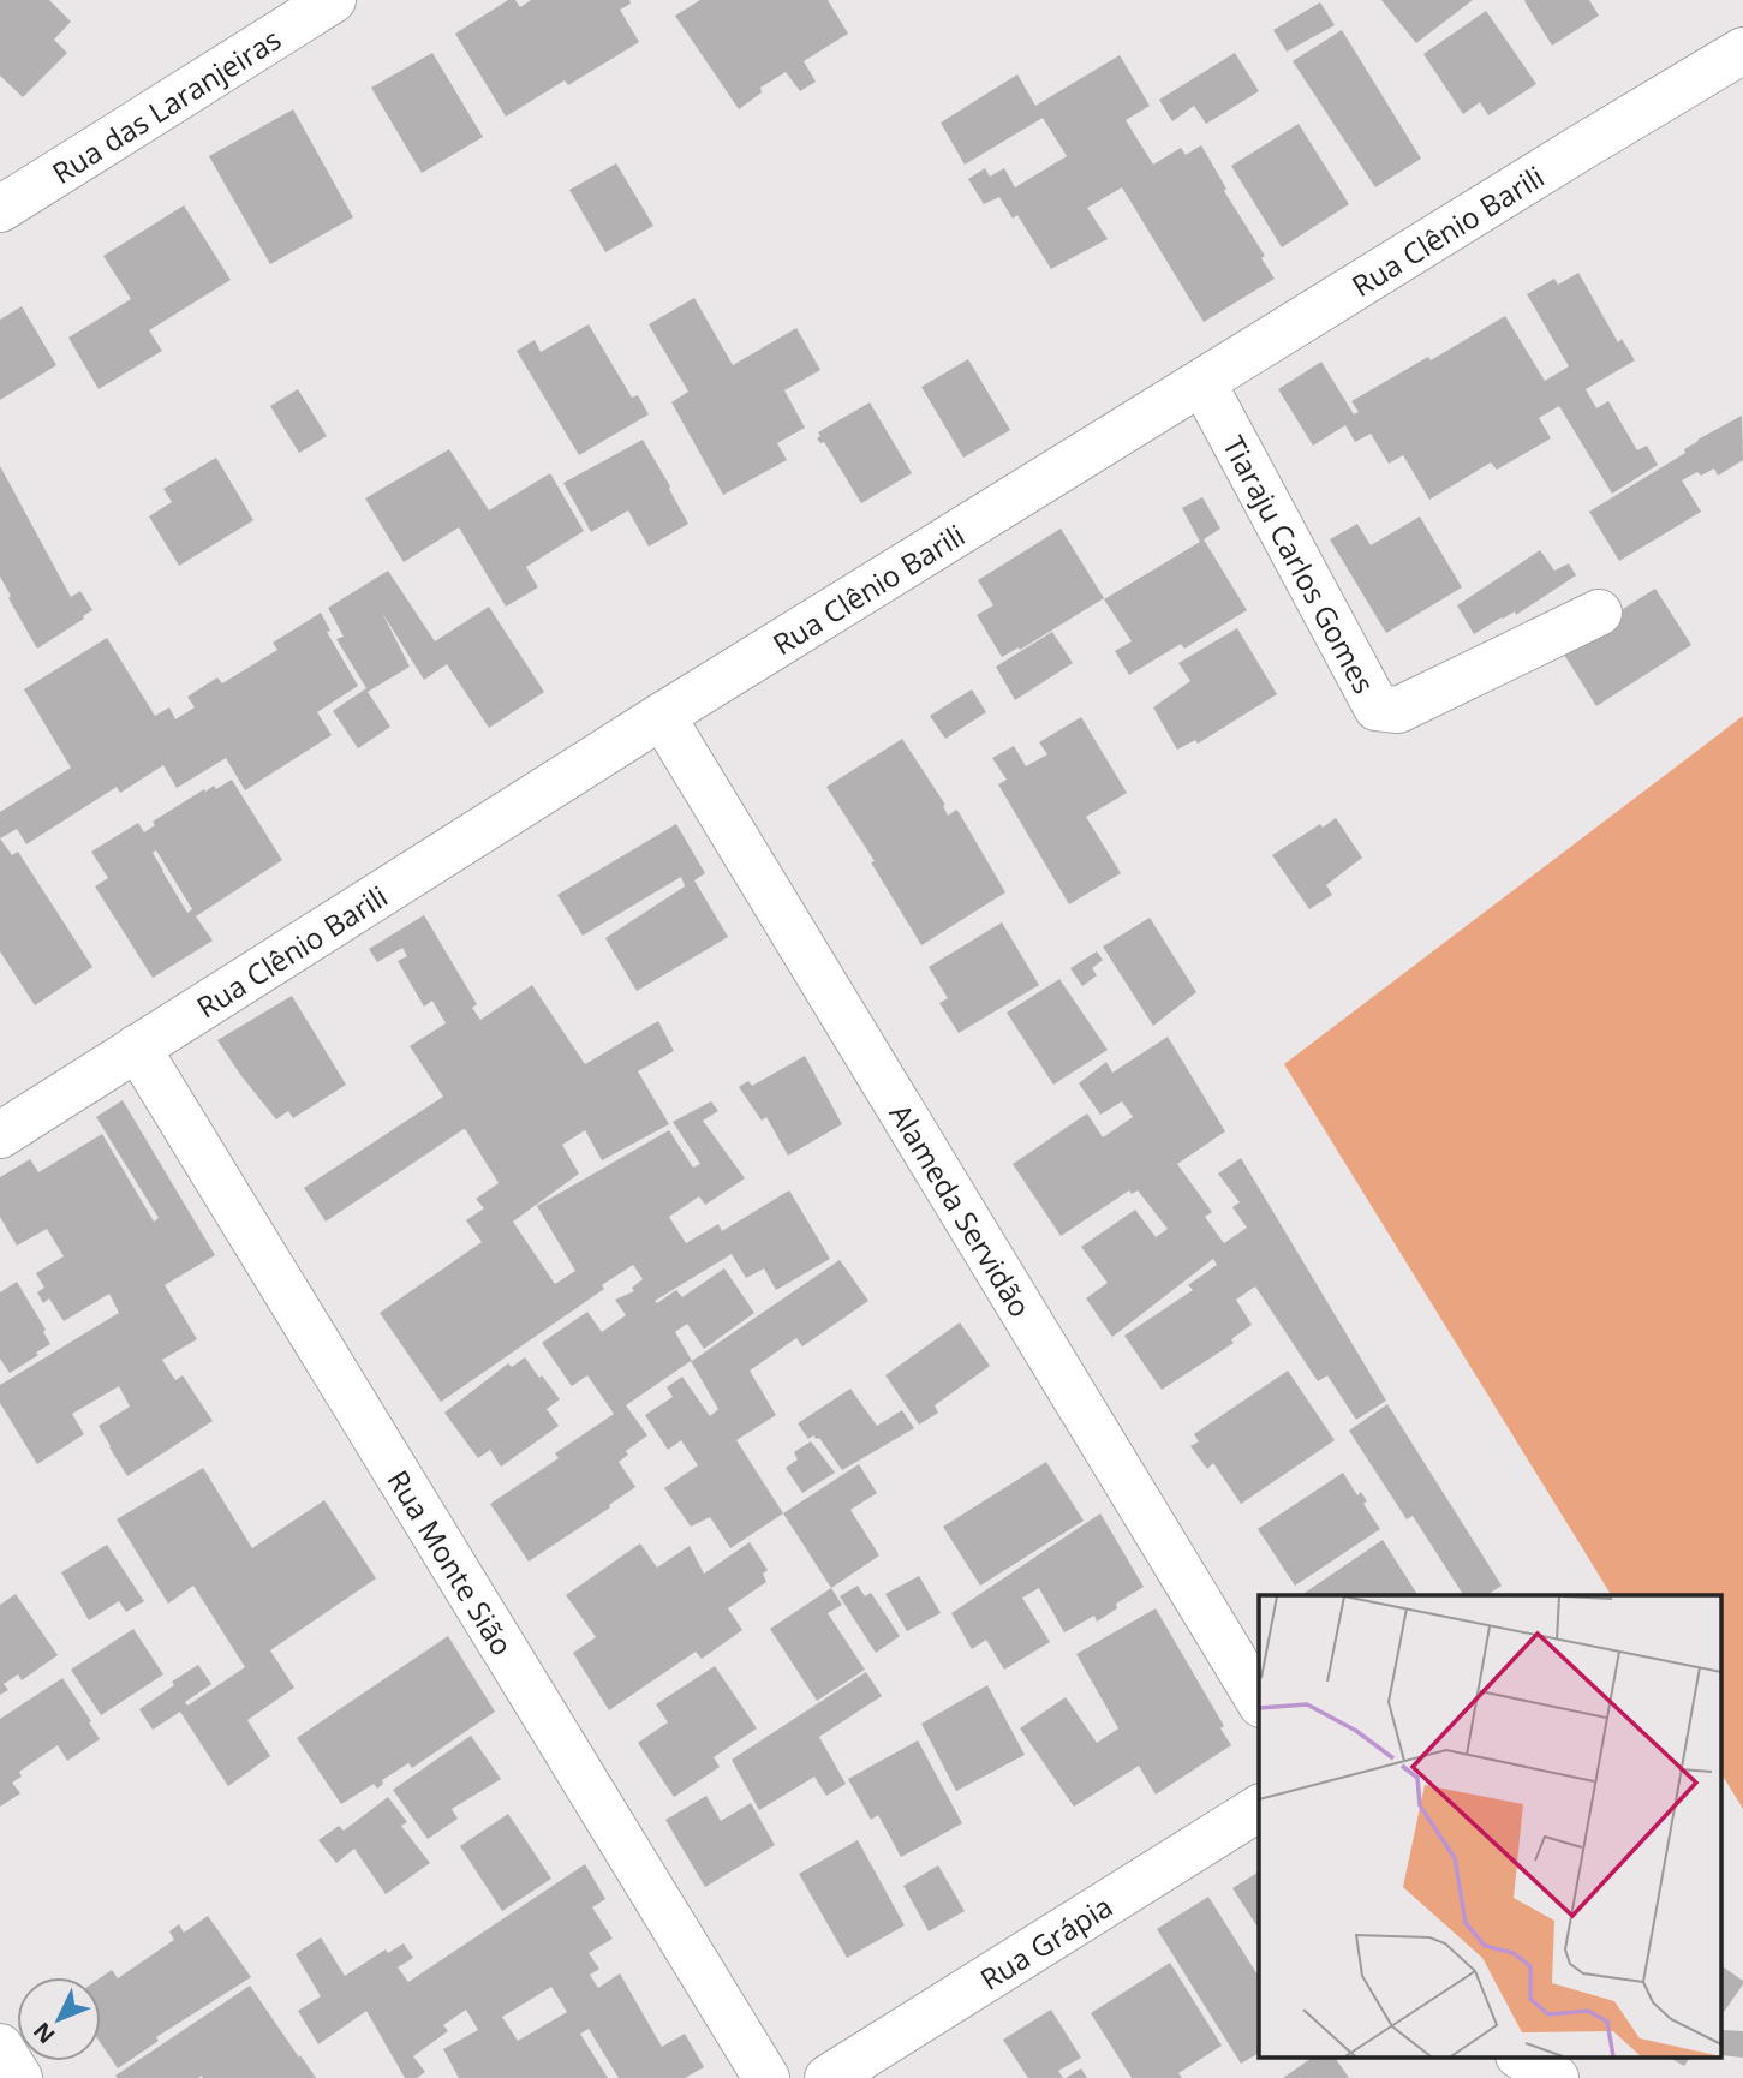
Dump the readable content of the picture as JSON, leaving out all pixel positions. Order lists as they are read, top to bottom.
{
  "streets": {
    "street": [
      "Rua das Laranjeiras",
      "Rua Clênio Barili",
      "Tiaraju Carlos Gomes",
      "Alameda Servidão",
      "Rua Monte Sião",
      "Rua Grápia"
    ]
  },
  "crossings": [
    ["Rua Clênio Barili", "Tiaraju Carlos Gomes"],
    ["Rua Clênio Barili", "Alameda Servidão"],
    ["Rua Clênio Barili", "Rua Monte Sião"]
  ],
  "north": "bottom left"
}
